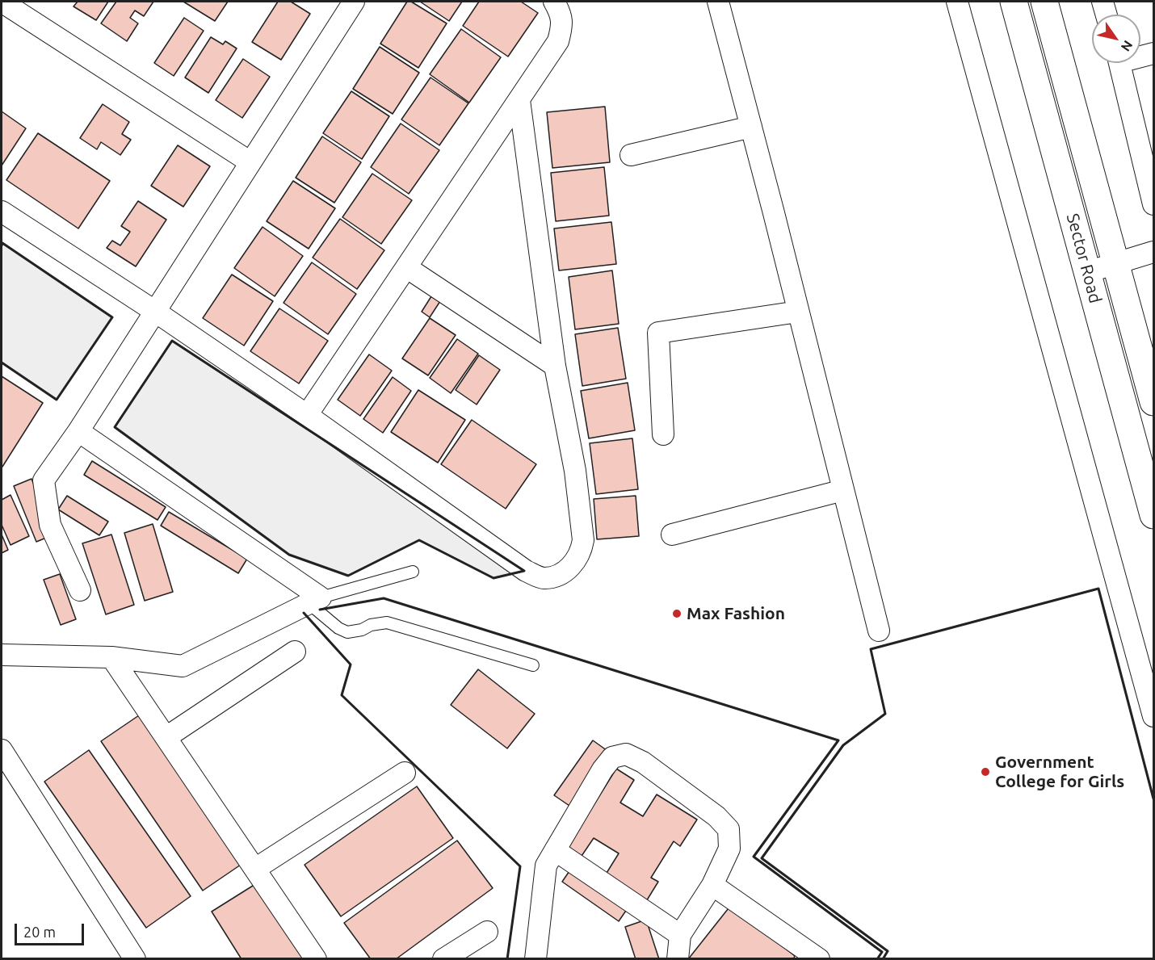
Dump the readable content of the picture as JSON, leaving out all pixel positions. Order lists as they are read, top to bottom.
{
  "streets": {
    "main road": ["Sector Road"]
  },
  "places": ["Max Fashion", "Government College for Girls"],
  "scale_bar": "20 m",
  "north": "bottom right"
}
